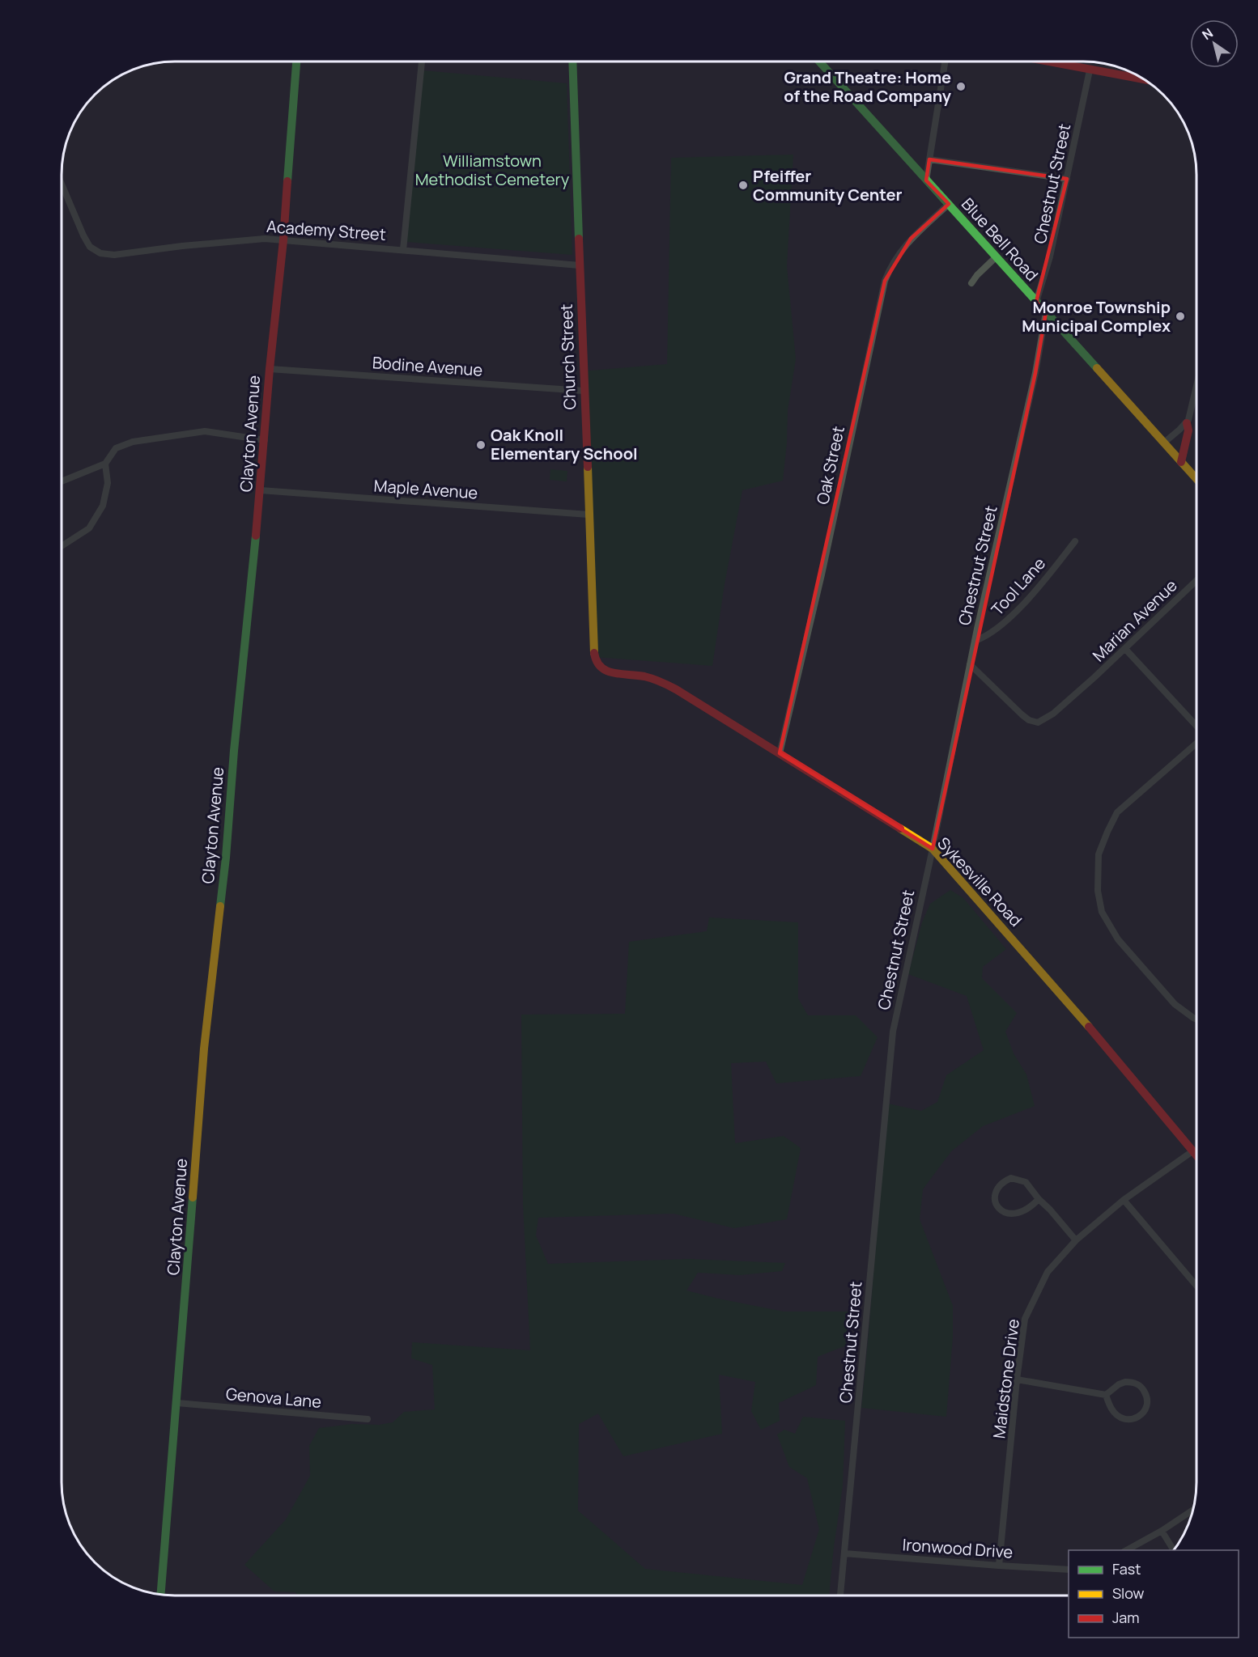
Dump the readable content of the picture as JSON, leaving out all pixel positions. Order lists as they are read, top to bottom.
{
  "streets": {
    "street": [
      "Chestnut Street",
      "Academy Street",
      "Blue Bell Road",
      "Church Street",
      "Bodine Avenue",
      "Clayton Avenue",
      "Oak Street",
      "Maple Avenue",
      "Tool Lane",
      "Marian Avenue",
      "Sykesville Road",
      "Maidstone Drive",
      "Genova Lane",
      "Ironwood Drive"
    ]
  },
  "crossings": [
    ["Chestnut Street", "Blue Bell Road"],
    ["Chestnut Street", "Tool Lane"],
    ["Chestnut Street", "Marian Avenue"],
    ["Chestnut Street", "Sykesville Road"],
    ["Chestnut Street", "Ironwood Drive"],
    ["Academy Street", "Church Street"],
    ["Academy Street", "Clayton Avenue"],
    ["Blue Bell Road", "Oak Street"],
    ["Church Street", "Bodine Avenue"],
    ["Church Street", "Maple Avenue"],
    ["Church Street", "Sykesville Road"],
    ["Bodine Avenue", "Clayton Avenue"],
    ["Clayton Avenue", "Maple Avenue"],
    ["Clayton Avenue", "Genova Lane"],
    ["Oak Street", "Sykesville Road"],
    ["Sykesville Road", "Maidstone Drive"],
    ["Maidstone Drive", "Ironwood Drive"]
  ],
  "parks": ["Williamstown Methodist Cemetery"],
  "places": [
    "Grand Theatre: Home of the Road Company",
    "Pfeiffer Community Center",
    "Monroe Township Municipal Complex",
    "Oak Knoll Elementary School"
  ],
  "legend": ["Fast", "Slow", "Jam"],
  "north": "top left"
}
